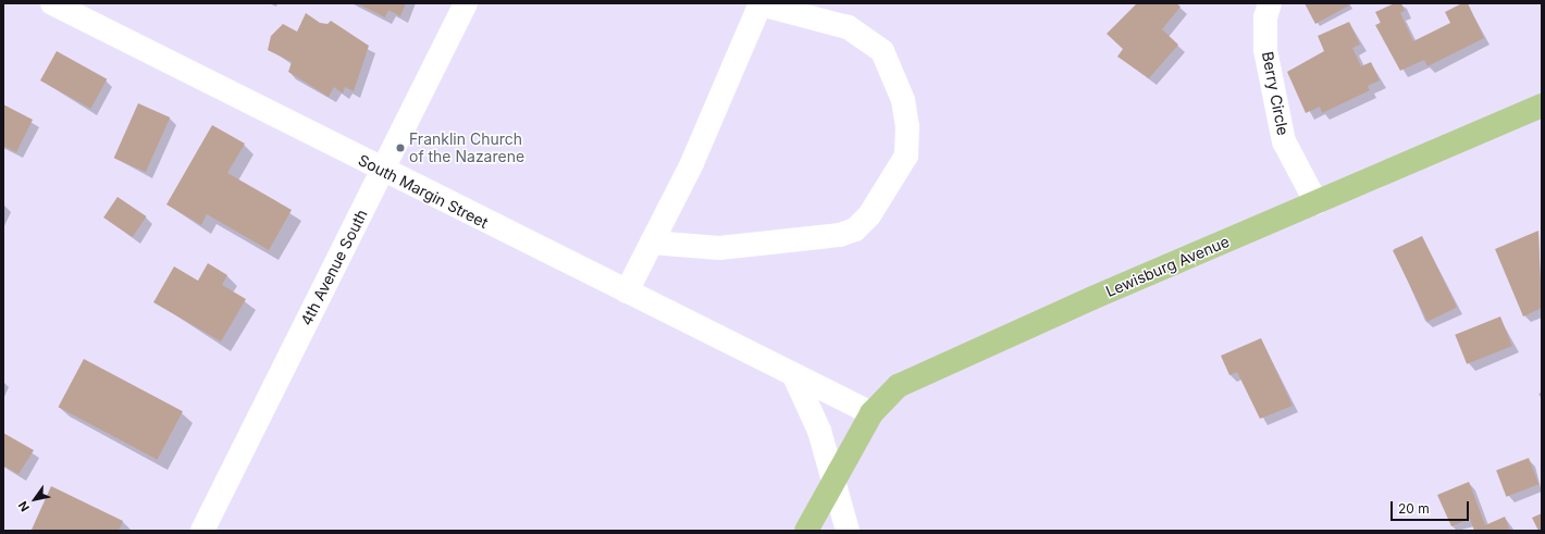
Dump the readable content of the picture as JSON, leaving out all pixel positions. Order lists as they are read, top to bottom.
{
  "streets": {
    "main road": ["Lewisburg Avenue"],
    "street": ["Berry Circle", "South Margin Street", "4th Avenue South"]
  },
  "crossings": [
    ["Berry Circle", "Lewisburg Avenue"],
    ["South Margin Street", "Lewisburg Avenue"],
    ["South Margin Street", "4th Avenue South"]
  ],
  "places": ["Franklin Church of the Nazarene"],
  "scale_bar": "20 m",
  "north": "bottom left"
}
